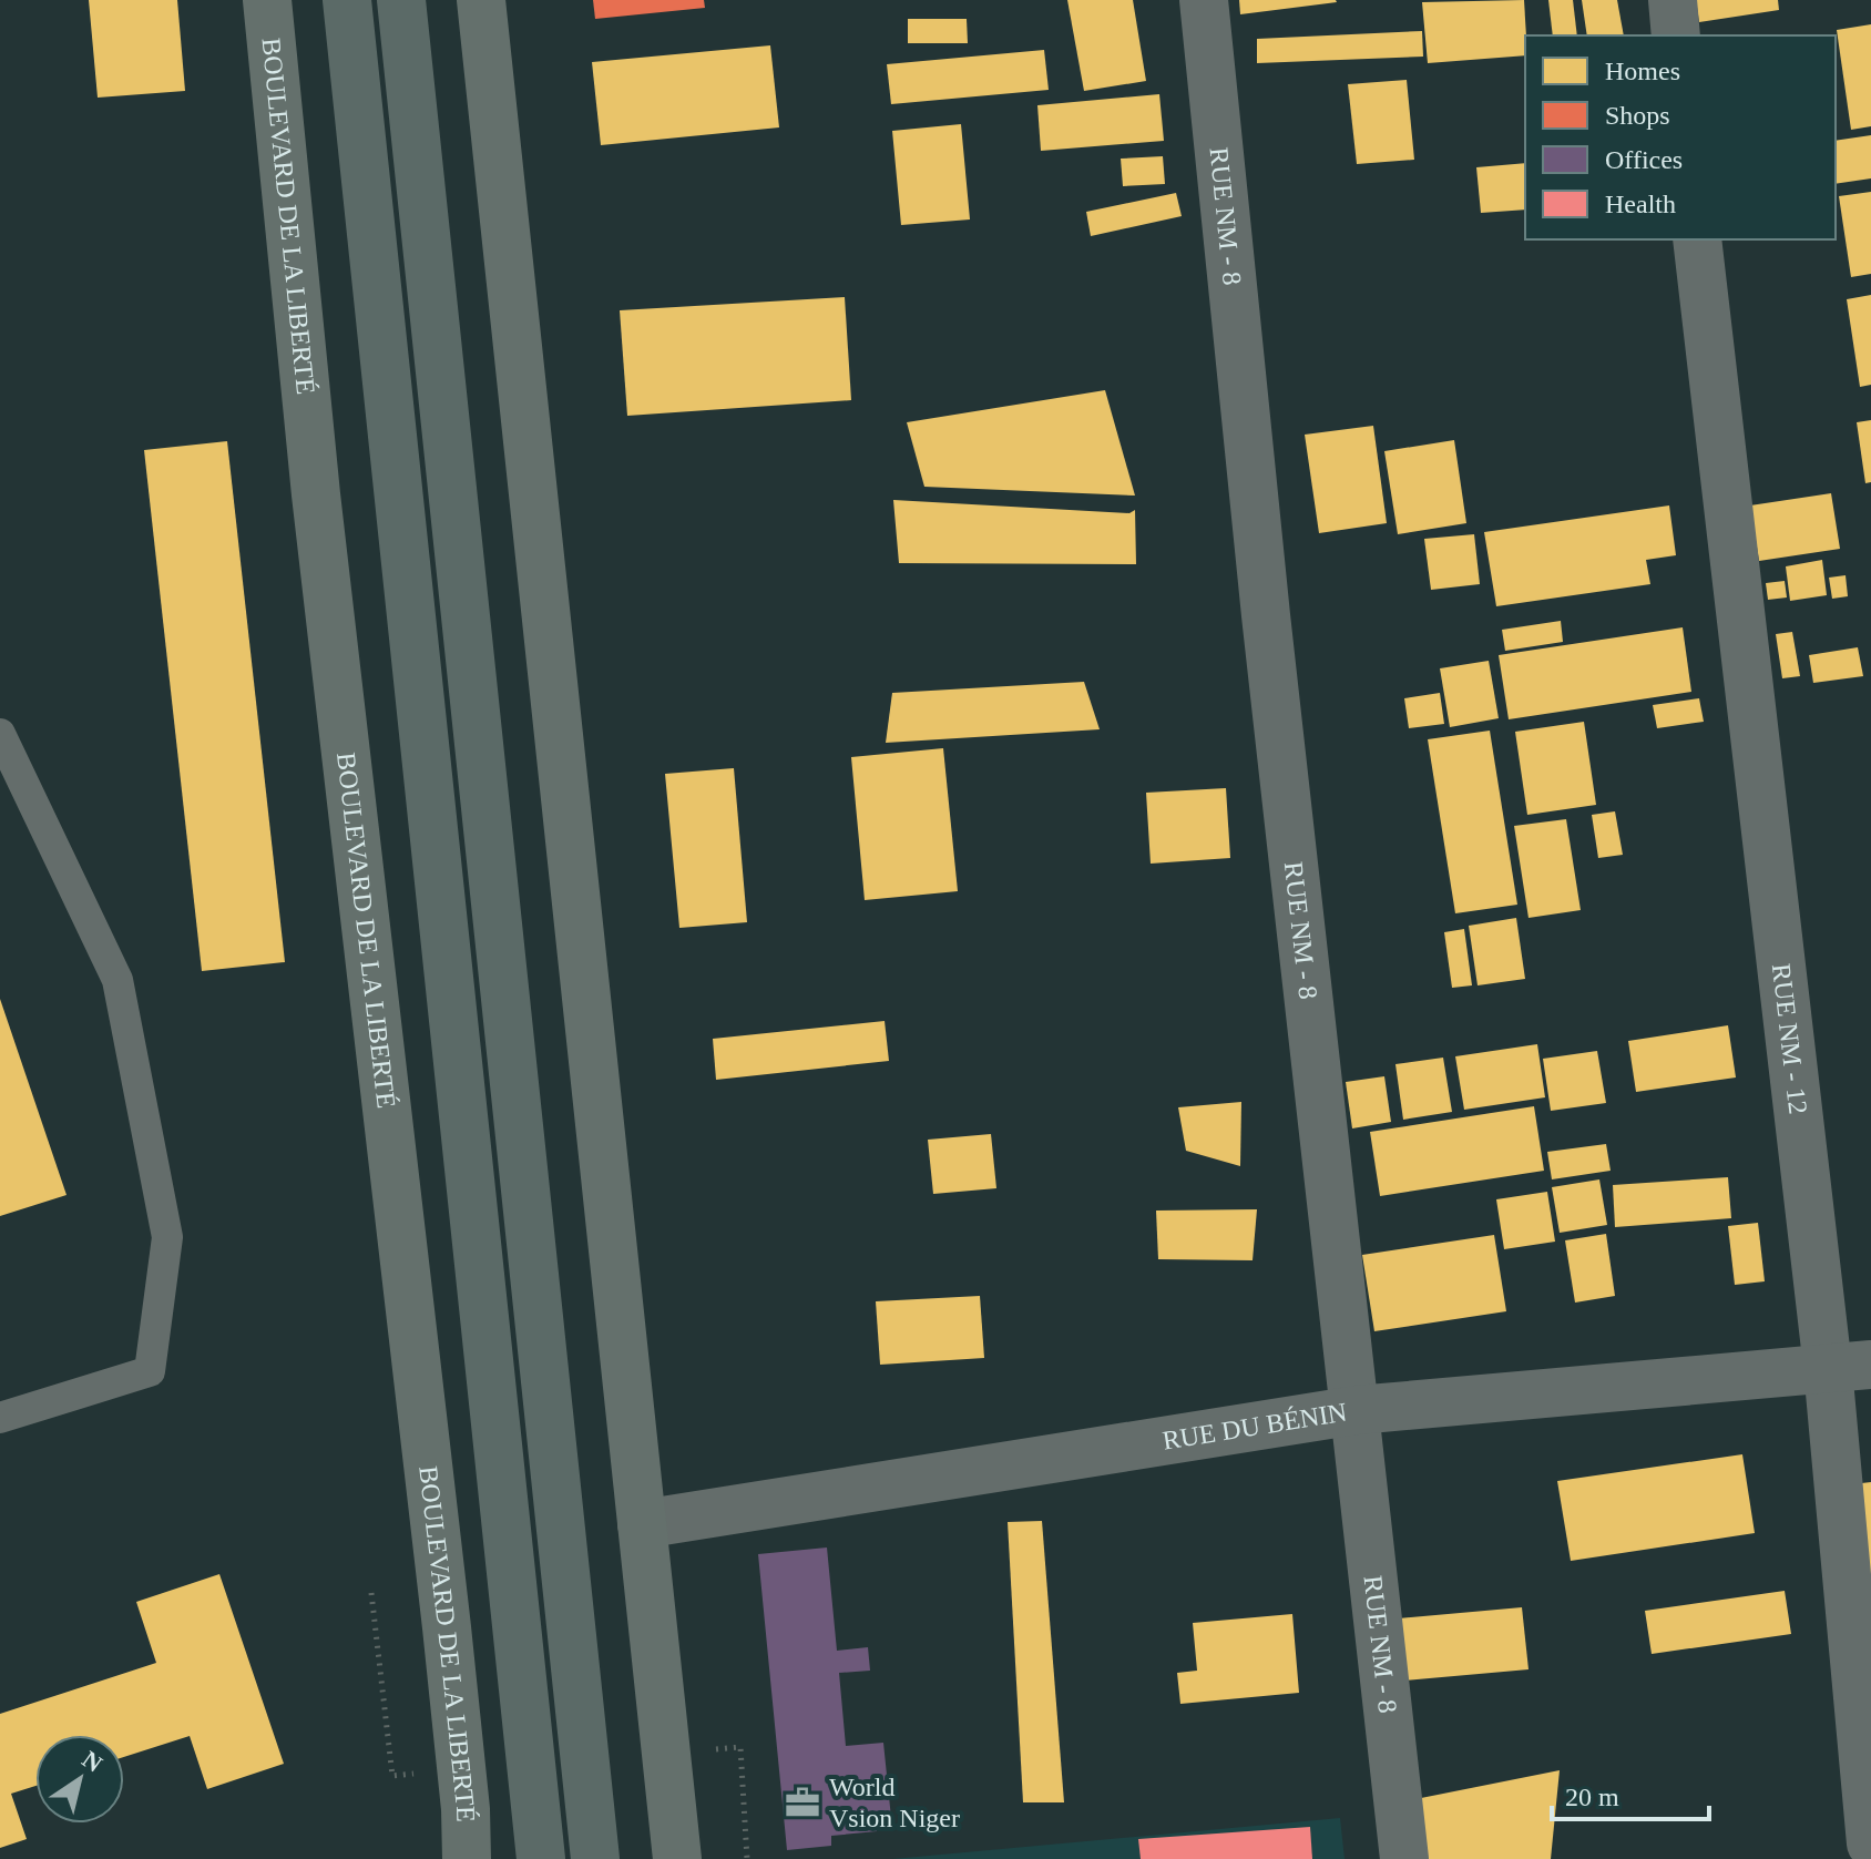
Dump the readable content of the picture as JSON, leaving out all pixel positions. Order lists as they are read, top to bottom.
{
  "streets": {
    "main road": ["BOULEVARD DE LA LIBERTÉ"],
    "street": ["RUE NM - 8", "RUE NM - 12", "RUE DU BÉNIN"]
  },
  "crossings": [
    ["RUE NM - 8", "RUE DU BÉNIN"],
    ["RUE NM - 12", "RUE DU BÉNIN"]
  ],
  "places": {
    "office": ["World Vsion Niger"]
  },
  "legend": [
    "Homes",
    "Shops",
    "Offices",
    "Health"
  ],
  "scale_bar": "20 m",
  "north": "top right"
}
